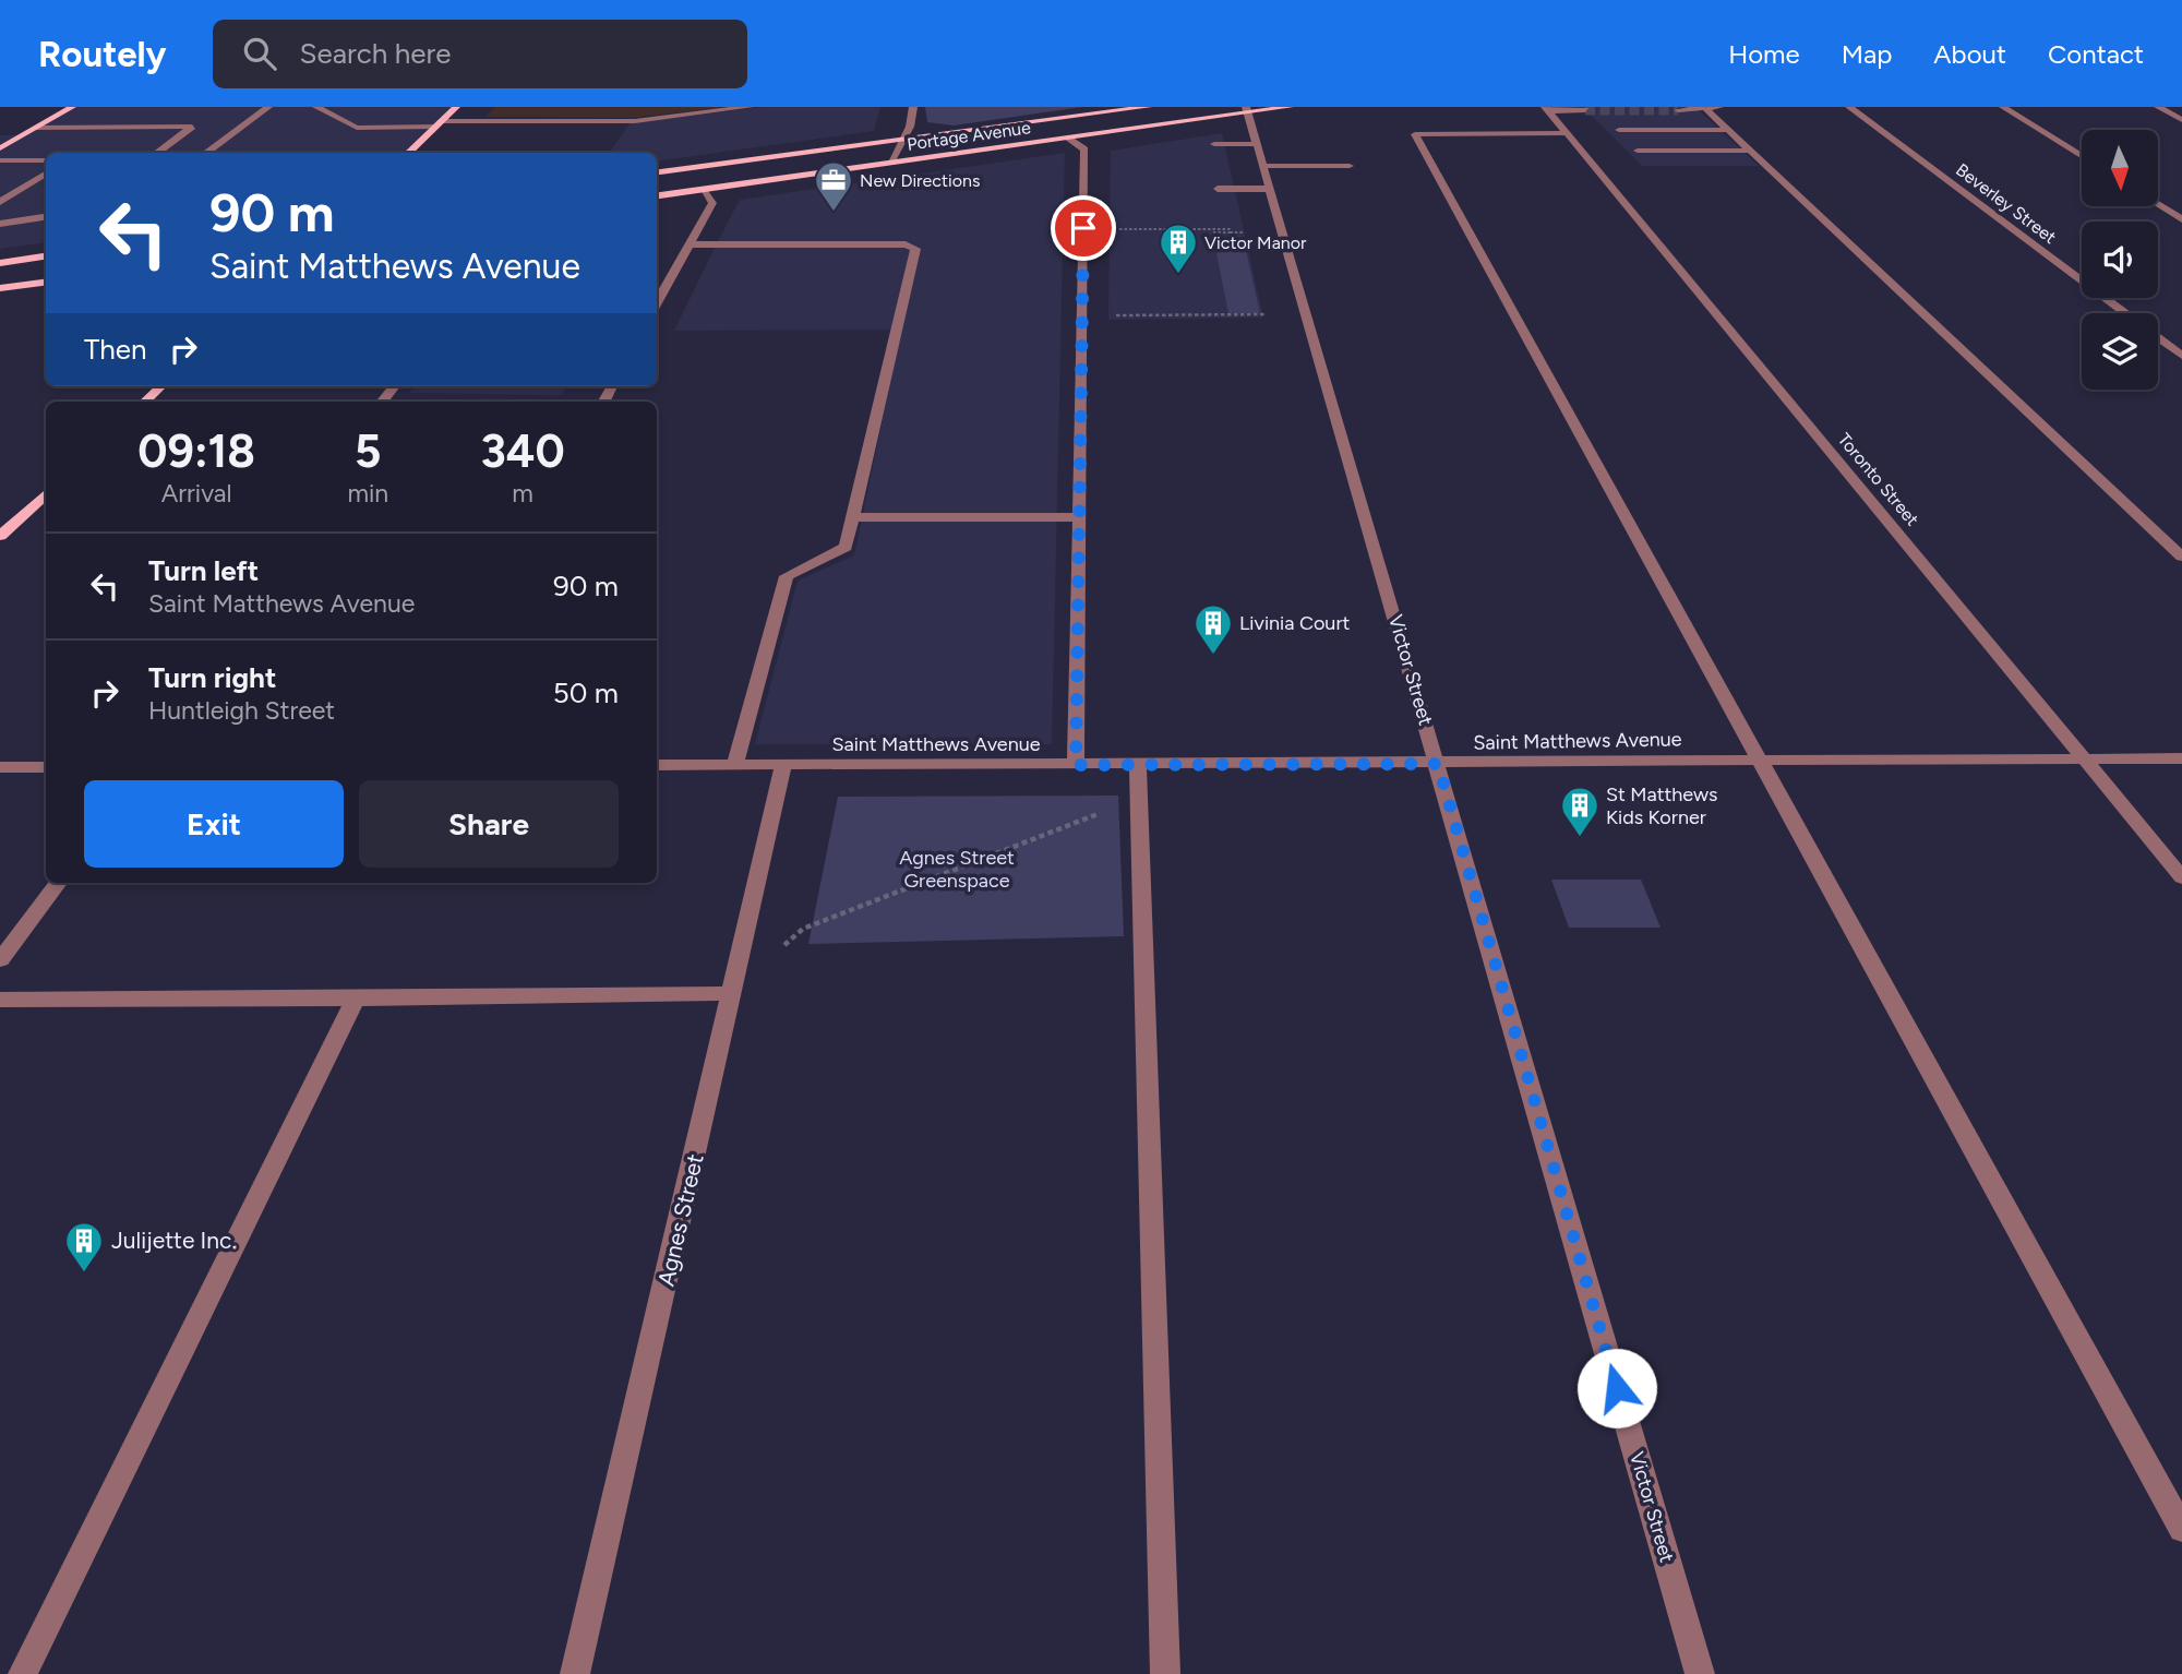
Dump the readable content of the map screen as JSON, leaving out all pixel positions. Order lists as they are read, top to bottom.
{
  "streets": {
    "main road": ["Portage Avenue"],
    "street": [
      "Beverley Street",
      "Toronto Street",
      "Victor Street",
      "Saint Matthews Avenue",
      "Agnes Street"
    ]
  },
  "crossings": [
    ["Portage Avenue", "Victor Street"],
    ["Toronto Street", "Saint Matthews Avenue"],
    ["Victor Street", "Saint Matthews Avenue"],
    ["Saint Matthews Avenue", "Agnes Street"]
  ],
  "parks": ["Agnes Street Greenspace"],
  "places": {
    "office": ["New Directions"],
    "building": [
      "Victor Manor",
      "Livinia Court",
      "St Matthews Kids Korner",
      "Julijette Inc."
    ]
  },
  "north": "bottom",
  "page": {
    "header": "Routely",
    "search": "Search here",
    "nav": [
      "Home",
      "Map",
      "About",
      "Contact"
    ],
    "turn": ["90 m", "Saint Matthews Avenue"],
    "then": "Then",
    "eta": [
      "09:18",
      "Arrival",
      "5",
      "min",
      "340",
      "m"
    ],
    "list": [
      {
        "name": "Turn left",
        "note": "Saint Matthews Avenue",
        "value": "90 m"
      },
      {
        "name": "Turn right",
        "note": "Huntleigh Street",
        "value": "50 m"
      }
    ],
    "buttons": ["Exit", "Share"]
  }
}
